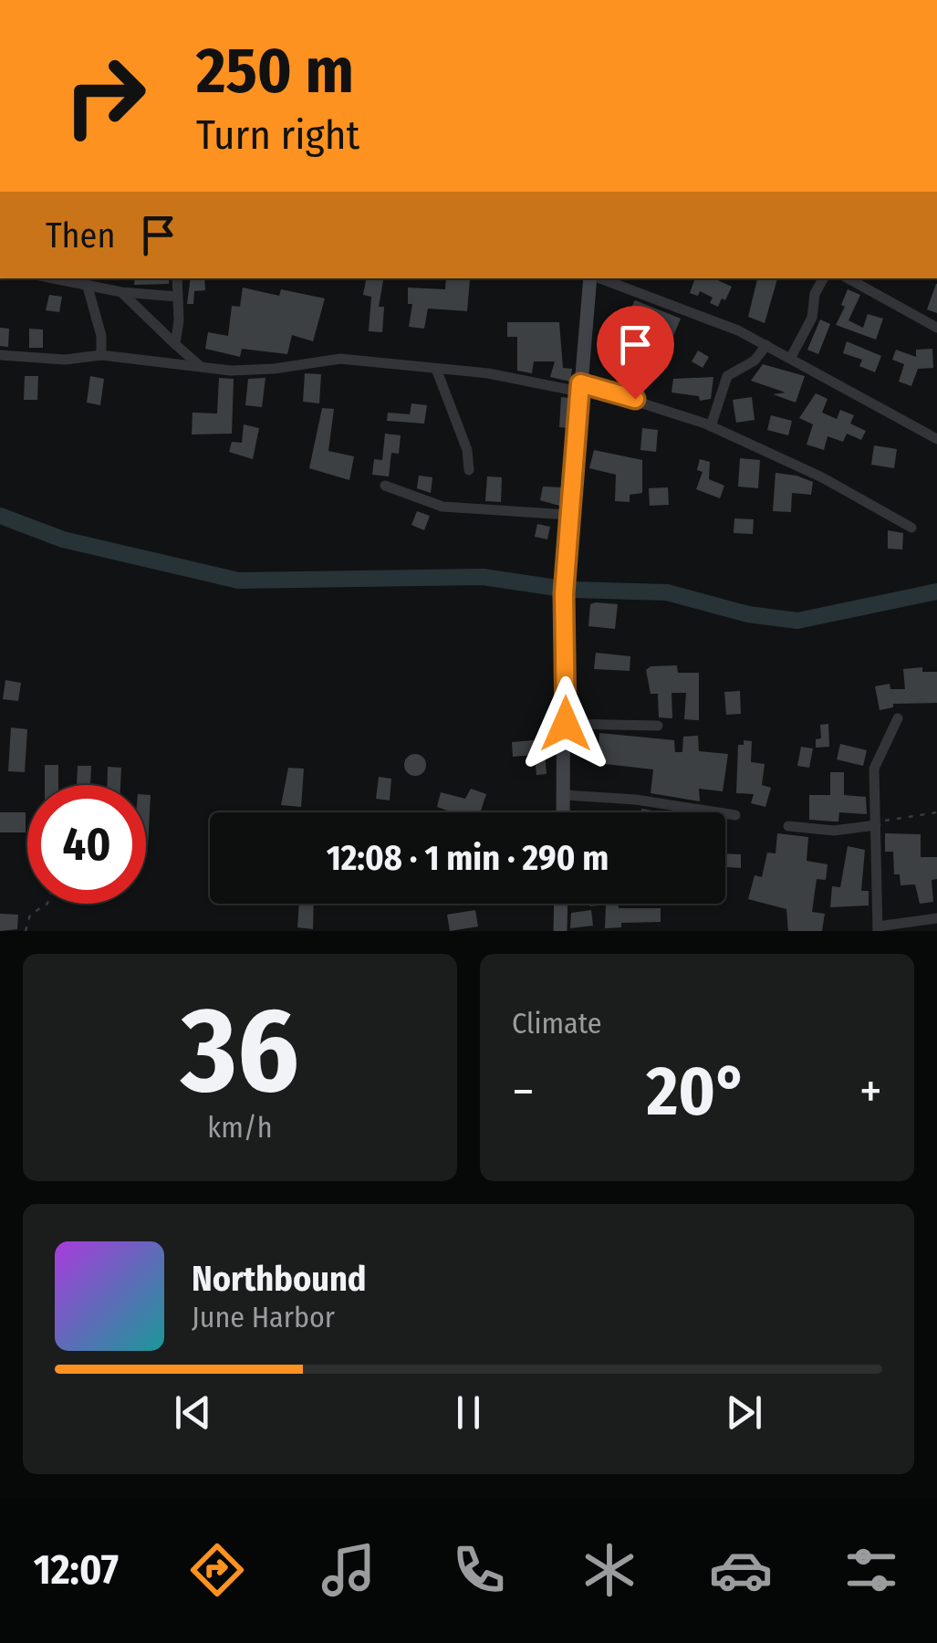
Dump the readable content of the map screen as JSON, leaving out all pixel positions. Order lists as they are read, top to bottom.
{
  "page": {
    "turn": ["250 m", "Turn right"],
    "then": "Then",
    "limit": "40",
    "trip": "12:08 · 1 min · 290 m",
    "tile": [
      ["36", "km/h"],
      "Climate"
    ],
    "heat": ["−", "20°", "+"],
    "song": ["Northbound", "June Harbor"],
    "tabs": "12:07"
  }
}
